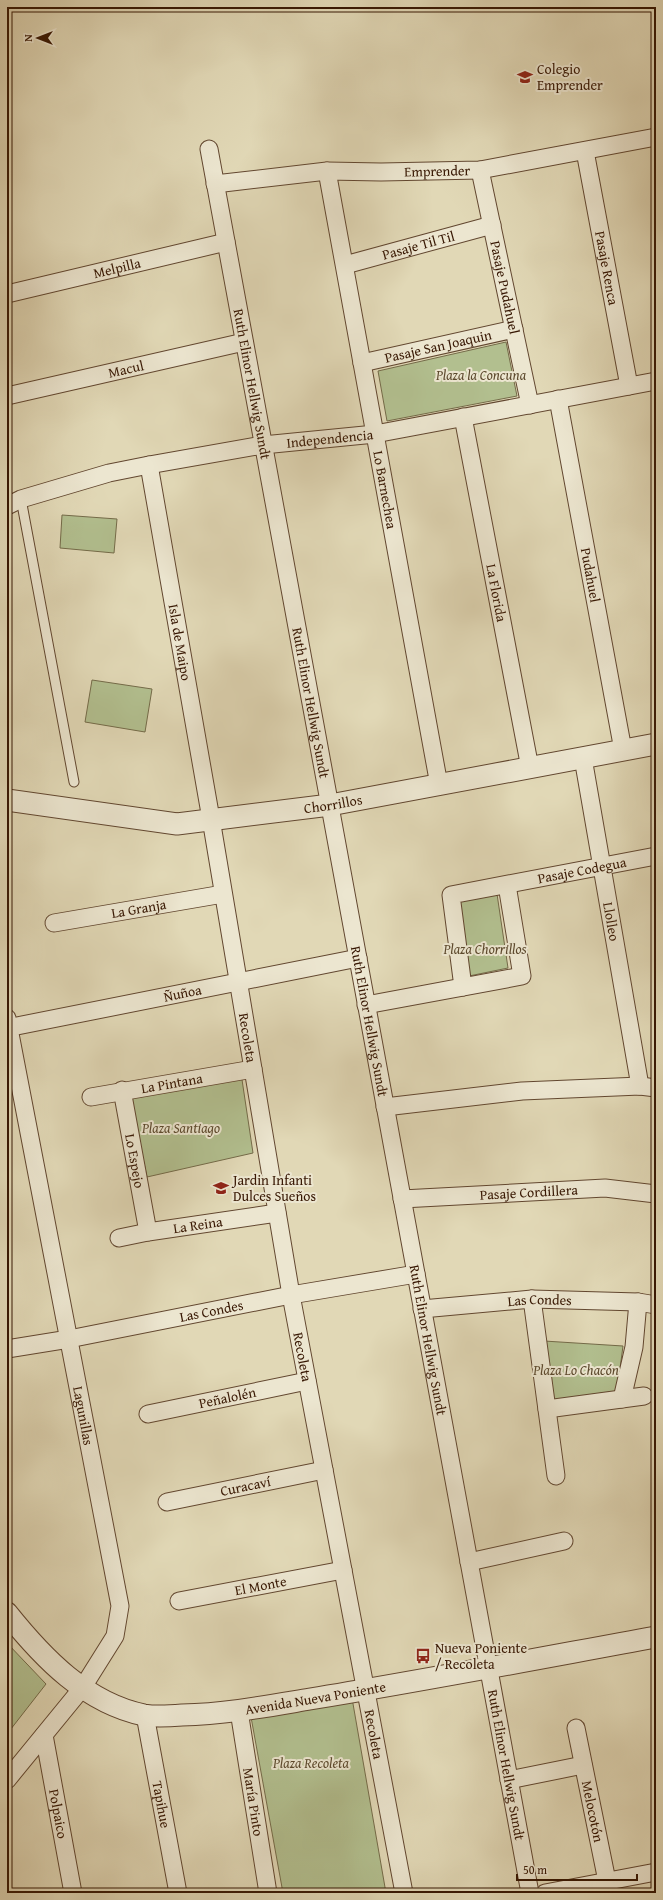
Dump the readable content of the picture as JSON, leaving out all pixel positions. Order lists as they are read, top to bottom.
{
  "streets": {
    "street": [
      "Emprender",
      "Pasaje Til Til",
      "Melpilla",
      "Pasaje Renca",
      "Pasaje Pudahuel",
      "Pasaje San Joaquin",
      "Macul",
      "Ruth Elinor Hellwig Sundt",
      "Independencia",
      "Lo Barnechea",
      "Pudahuel",
      "La Florida",
      "Isla de Maipo",
      "Chorrillos",
      "Pasaje Codegua",
      "La Granja",
      "Llolleo",
      "Ñuñoa",
      "Recoleta",
      "La Pintana",
      "Lo Espejo",
      "Pasaje Cordillera",
      "La Reina",
      "Las Condes",
      "Peñalolén",
      "Lagunillas",
      "Curacaví",
      "El Monte",
      "Avenida Nueva Poniente",
      "María Pinto",
      "Tapihue",
      "Melocotón",
      "Polpaico"
    ]
  },
  "crossings": [
    ["Emprender", "Pasaje Renca"],
    ["Emprender", "Pasaje Pudahuel"],
    ["Emprender", "Ruth Elinor Hellwig Sundt"],
    ["Emprender", "Lo Barnechea"],
    ["Pasaje Til Til", "Pasaje Pudahuel"],
    ["Pasaje Til Til", "Lo Barnechea"],
    ["Melpilla", "Ruth Elinor Hellwig Sundt"],
    ["Pasaje Renca", "Independencia"],
    ["Pasaje Pudahuel", "Pasaje San Joaquin"],
    ["Pasaje Pudahuel", "Independencia"],
    ["Pasaje San Joaquin", "Lo Barnechea"],
    ["Macul", "Ruth Elinor Hellwig Sundt"],
    ["Ruth Elinor Hellwig Sundt", "Independencia"],
    ["Ruth Elinor Hellwig Sundt", "Chorrillos"],
    ["Ruth Elinor Hellwig Sundt", "Llolleo"],
    ["Ruth Elinor Hellwig Sundt", "Ñuñoa"],
    ["Ruth Elinor Hellwig Sundt", "Pasaje Cordillera"],
    ["Ruth Elinor Hellwig Sundt", "Las Condes"],
    ["Ruth Elinor Hellwig Sundt", "Avenida Nueva Poniente"],
    ["Ruth Elinor Hellwig Sundt", "Melocotón"],
    ["Independencia", "Lo Barnechea"],
    ["Independencia", "Pudahuel"],
    ["Independencia", "La Florida"],
    ["Independencia", "Isla de Maipo"],
    ["Lo Barnechea", "Chorrillos"],
    ["Pudahuel", "Chorrillos"],
    ["La Florida", "Chorrillos"],
    ["Isla de Maipo", "Chorrillos"],
    ["Isla de Maipo", "Recoleta"],
    ["Chorrillos", "Llolleo"],
    ["Chorrillos", "Recoleta"],
    ["Pasaje Codegua", "Llolleo"],
    ["La Granja", "Recoleta"],
    ["Ñuñoa", "Recoleta"],
    ["Ñuñoa", "Lagunillas"],
    ["Recoleta", "La Pintana"],
    ["Recoleta", "La Reina"],
    ["Recoleta", "Las Condes"],
    ["Recoleta", "Peñalolén"],
    ["Recoleta", "Curacaví"],
    ["Recoleta", "El Monte"],
    ["Recoleta", "Avenida Nueva Poniente"],
    ["La Pintana", "Lo Espejo"],
    ["Lo Espejo", "La Reina"],
    ["Las Condes", "Lagunillas"],
    ["Lagunillas", "Avenida Nueva Poniente"],
    ["Lagunillas", "Polpaico"],
    ["Avenida Nueva Poniente", "María Pinto"],
    ["Avenida Nueva Poniente", "Tapihue"]
  ],
  "parks": [
    "Plaza la Concuna",
    "Plaza Chorrillos",
    "Plaza Santiago",
    "Plaza Lo Chacón",
    "Plaza Recoleta"
  ],
  "places": {
    "school or university": ["Colegio Emprender", "Jardin Infanti Dulces Sueños"],
    "bus stop": ["Nueva Poniente / Recoleta"]
  },
  "scale_bar": "50 m",
  "north": "left"
}
